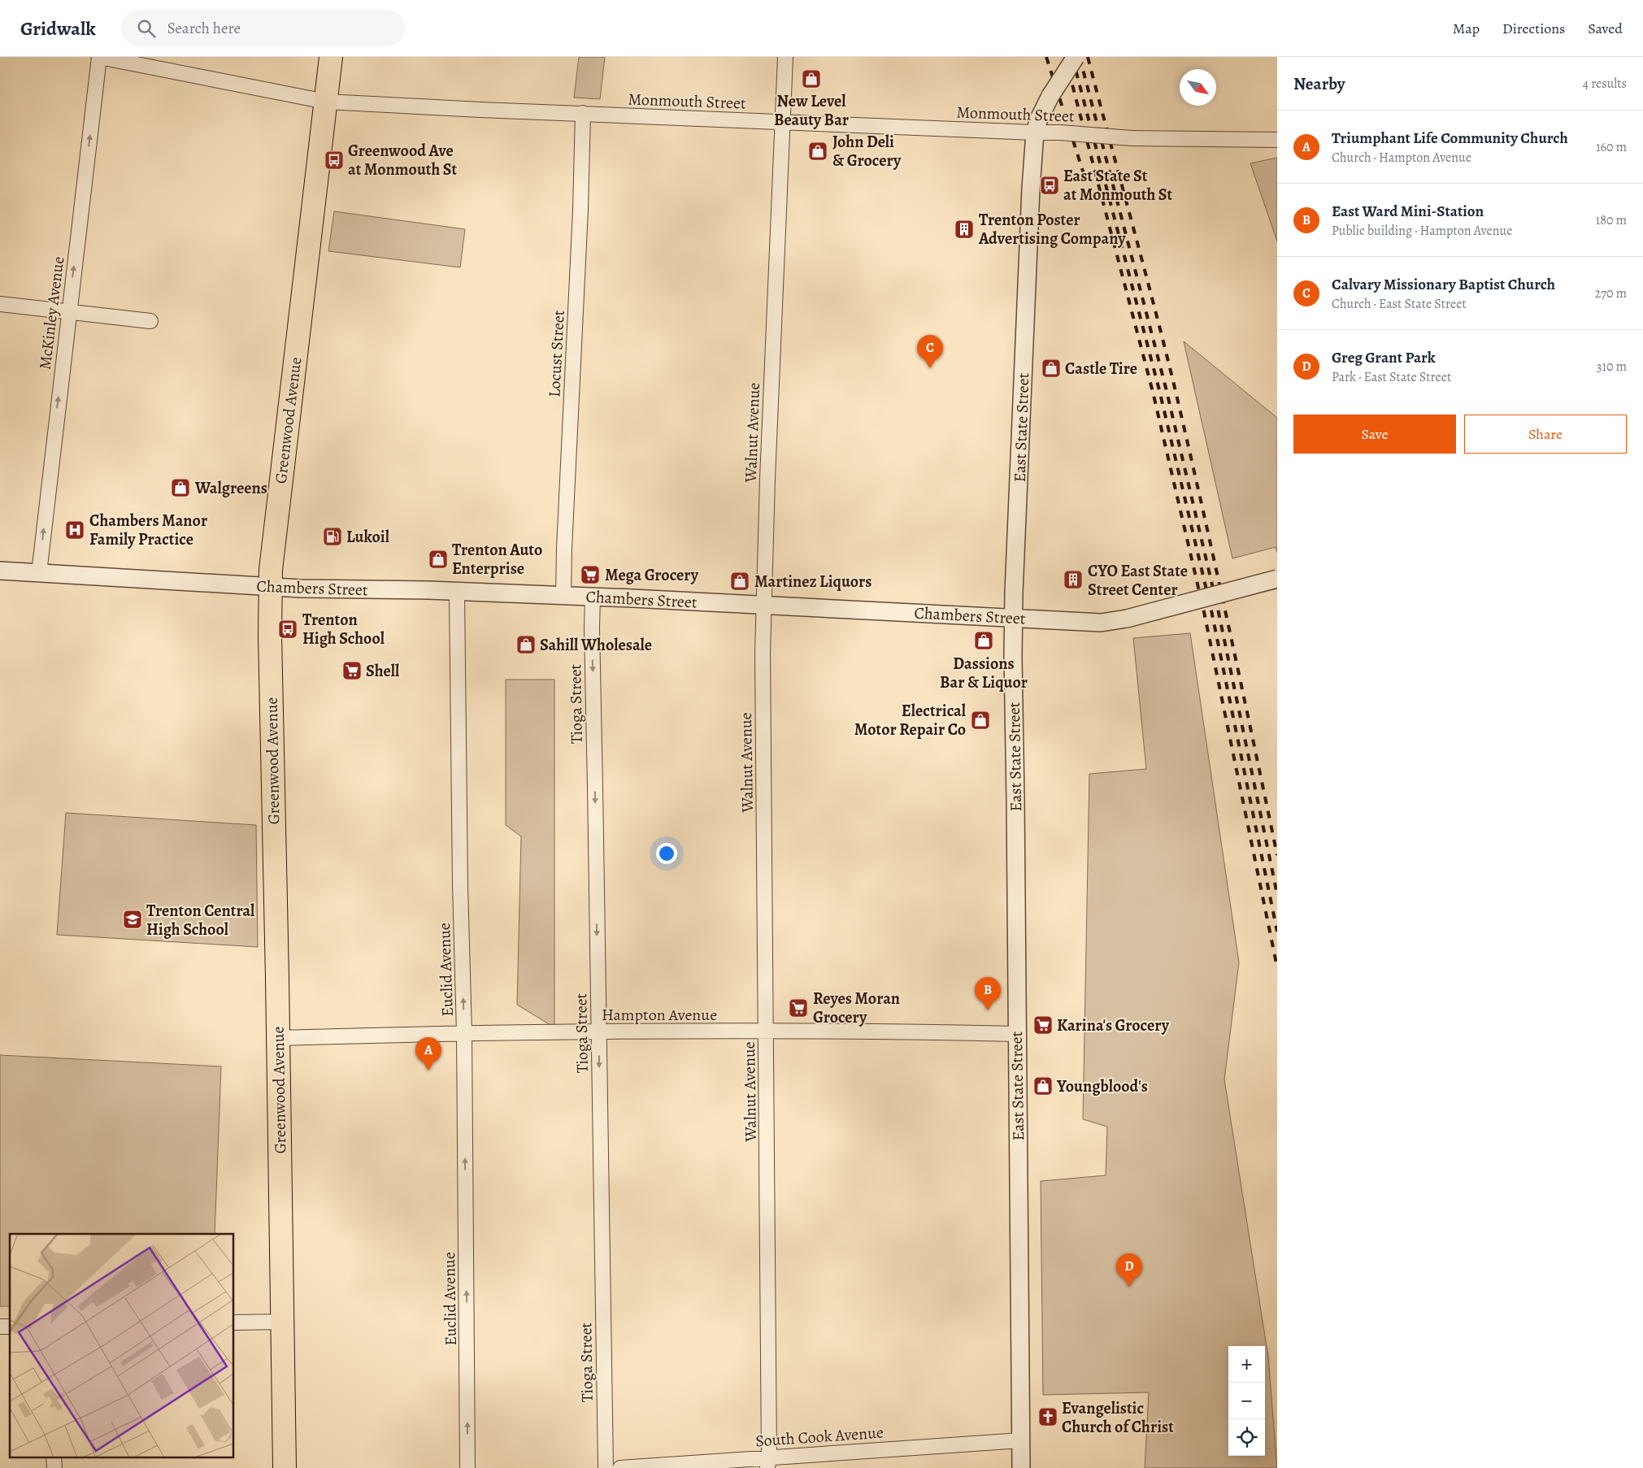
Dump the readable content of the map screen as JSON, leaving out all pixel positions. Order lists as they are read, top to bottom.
{
  "streets": {
    "main road": ["Greenwood Avenue"],
    "street": [
      "Monmouth Street",
      "McKinley Avenue",
      "Locust Street",
      "East State Street",
      "Walnut Avenue",
      "Chambers Street",
      "Tioga Street",
      "Euclid Avenue",
      "Hampton Avenue",
      "South Cook Avenue"
    ]
  },
  "crossings": [
    ["Monmouth Street", "McKinley Avenue"],
    ["Monmouth Street", "Locust Street"],
    ["Monmouth Street", "Greenwood Avenue"],
    ["Monmouth Street", "East State Street"],
    ["Monmouth Street", "Walnut Avenue"],
    ["McKinley Avenue", "Chambers Street"],
    ["Locust Street", "Chambers Street"],
    ["Greenwood Avenue", "Chambers Street"],
    ["Greenwood Avenue", "Hampton Avenue"],
    ["East State Street", "Chambers Street"],
    ["East State Street", "Hampton Avenue"],
    ["East State Street", "South Cook Avenue"],
    ["Walnut Avenue", "Chambers Street"],
    ["Walnut Avenue", "Hampton Avenue"],
    ["Walnut Avenue", "South Cook Avenue"],
    ["Chambers Street", "Tioga Street"],
    ["Chambers Street", "Euclid Avenue"],
    ["Tioga Street", "Hampton Avenue"],
    ["Euclid Avenue", "Hampton Avenue"]
  ],
  "one_way": ["McKinley Avenue", "Tioga Street", "Euclid Avenue"],
  "places": {
    "shop": [
      "New Level Beauty Bar",
      "John Deli & Grocery",
      "Castle Tire",
      "Walgreens",
      "Trenton Auto Enterprise",
      "Martinez Liquors",
      "Dassions Bar & Liquor",
      "Sahill Wholesale",
      "Electrical Motor Repair Co",
      "Youngblood's"
    ],
    "bus stop": ["Greenwood Ave at Monmouth St", "East State St at Monmouth St", "Trenton High School"],
    "building": ["Trenton Poster Advertising Company", "CYO East State Street Center"],
    "hospital": ["Chambers Manor Family Practice"],
    "fuel station": ["Lukoil"],
    "supermarket": [
      "Mega Grocery",
      "Shell",
      "Reyes Moran Grocery",
      "Karina's Grocery"
    ],
    "school or university": ["Trenton Central High School"],
    "church": ["Evangelistic Church of Christ"]
  },
  "north": "bottom right",
  "page": {
    "header": "Gridwalk",
    "search": "Search here",
    "nav": ["Map", "Directions", "Saved"],
    "heading": ["Nearby", "4 results"],
    "list": [
      {
        "mark": "A",
        "name": "Triumphant Life Community Church",
        "note": "Church · Hampton Avenue",
        "value": "160 m"
      },
      {
        "mark": "B",
        "name": "East Ward Mini-Station",
        "note": "Public building · Hampton Avenue",
        "value": "180 m"
      },
      {
        "mark": "C",
        "name": "Calvary Missionary Baptist Church",
        "note": "Church · East State Street",
        "value": "270 m"
      },
      {
        "mark": "D",
        "name": "Greg Grant Park",
        "note": "Park · East State Street",
        "value": "310 m"
      }
    ],
    "pins": [
      "C",
      "B",
      "A",
      "D"
    ],
    "buttons": ["Save", "Share"],
    "map_buttons": ["+", "−"]
  }
}
